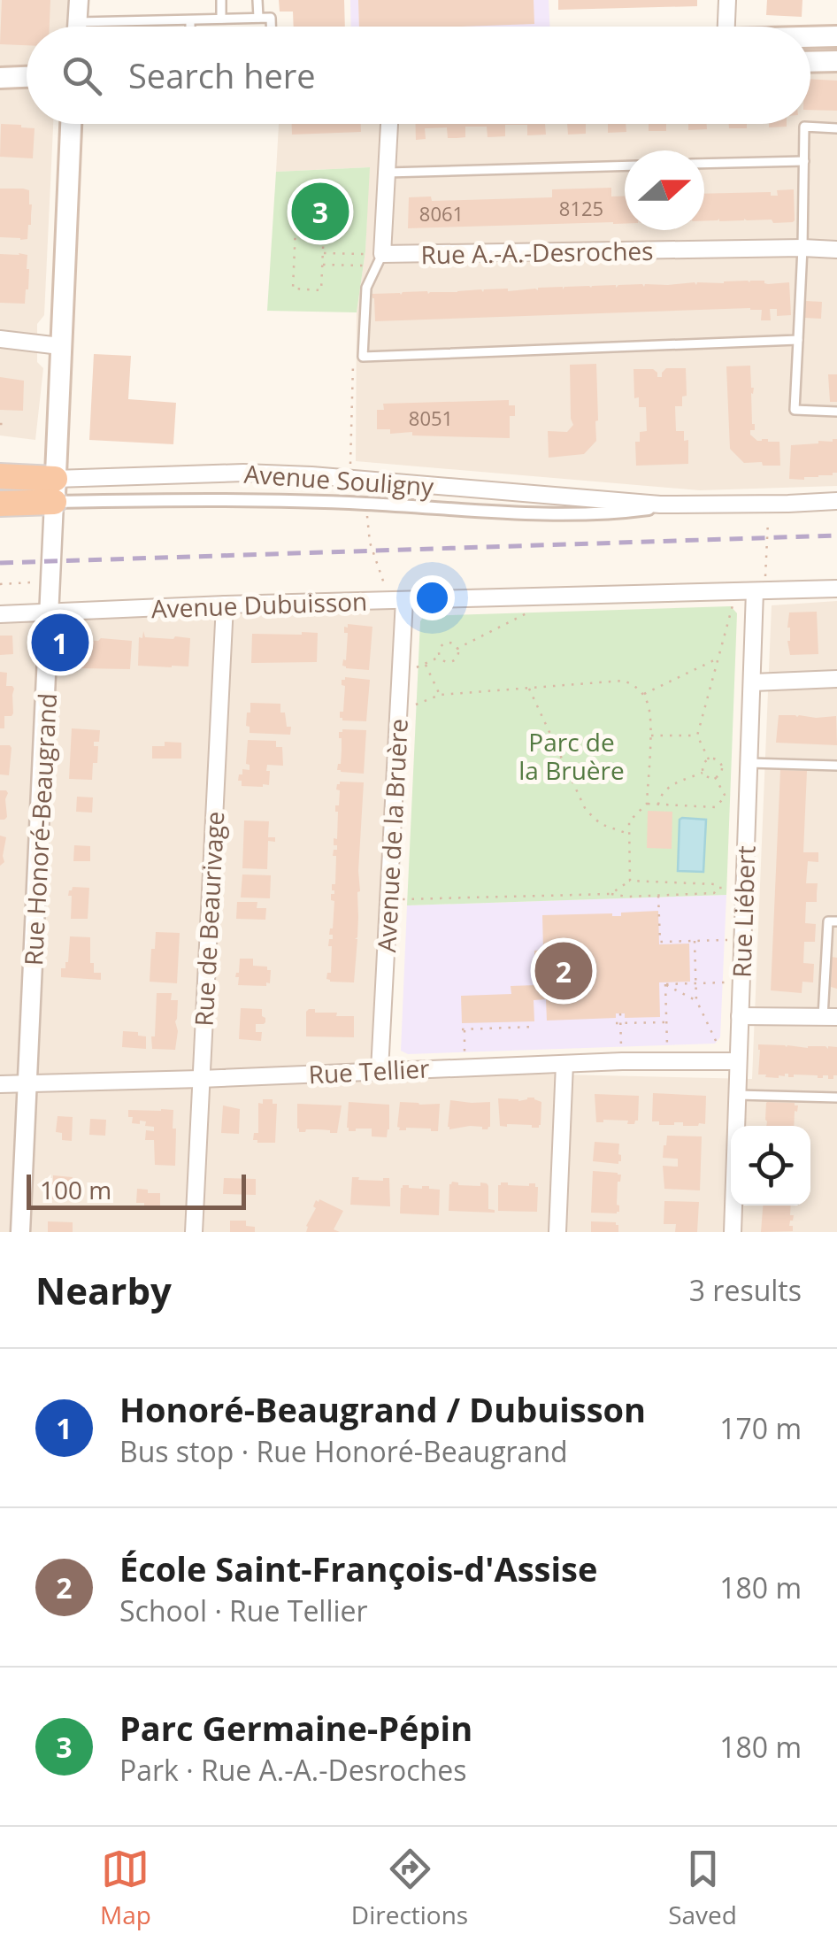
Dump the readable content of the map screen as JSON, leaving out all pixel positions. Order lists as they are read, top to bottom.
{
  "streets": {
    "highway": ["Avenue Souligny"],
    "main road": ["Rue Honoré-Beaugrand"],
    "street": [
      "Rue A.-A.-Desroches",
      "Avenue Dubuisson",
      "Avenue de la Bruère",
      "Rue Liébert",
      "Rue de Beaurivage",
      "Rue Tellier"
    ]
  },
  "crossings": [
    ["Avenue Souligny", "Rue Honoré-Beaugrand"],
    ["Avenue Dubuisson", "Rue Honoré-Beaugrand"],
    ["Avenue Dubuisson", "Avenue de la Bruère"],
    ["Avenue Dubuisson", "Rue Liébert"],
    ["Avenue Dubuisson", "Rue de Beaurivage"],
    ["Rue Honoré-Beaugrand", "Rue Tellier"],
    ["Avenue de la Bruère", "Rue Tellier"],
    ["Rue Liébert", "Rue Tellier"],
    ["Rue de Beaurivage", "Rue Tellier"]
  ],
  "parks": ["Parc de la Bruère"],
  "house_numbers": ["8125", "8061", "8051"],
  "scale_bar": "100 m",
  "north": "right",
  "page": {
    "search": "Search here",
    "pins": ["3", "1", "2"],
    "scale": "100 m",
    "heading": ["Nearby", "3 results"],
    "list": [
      {
        "mark": "1",
        "name": "Honoré-Beaugrand / Dubuisson",
        "note": "Bus stop · Rue Honoré-Beaugrand",
        "value": "170 m"
      },
      {
        "mark": "2",
        "name": "École Saint-François-d'Assise",
        "note": "School · Rue Tellier",
        "value": "180 m"
      },
      {
        "mark": "3",
        "name": "Parc Germaine-Pépin",
        "note": "Park · Rue A.-A.-Desroches",
        "value": "180 m"
      }
    ],
    "nav": ["Map", "Directions", "Saved"]
  }
}
